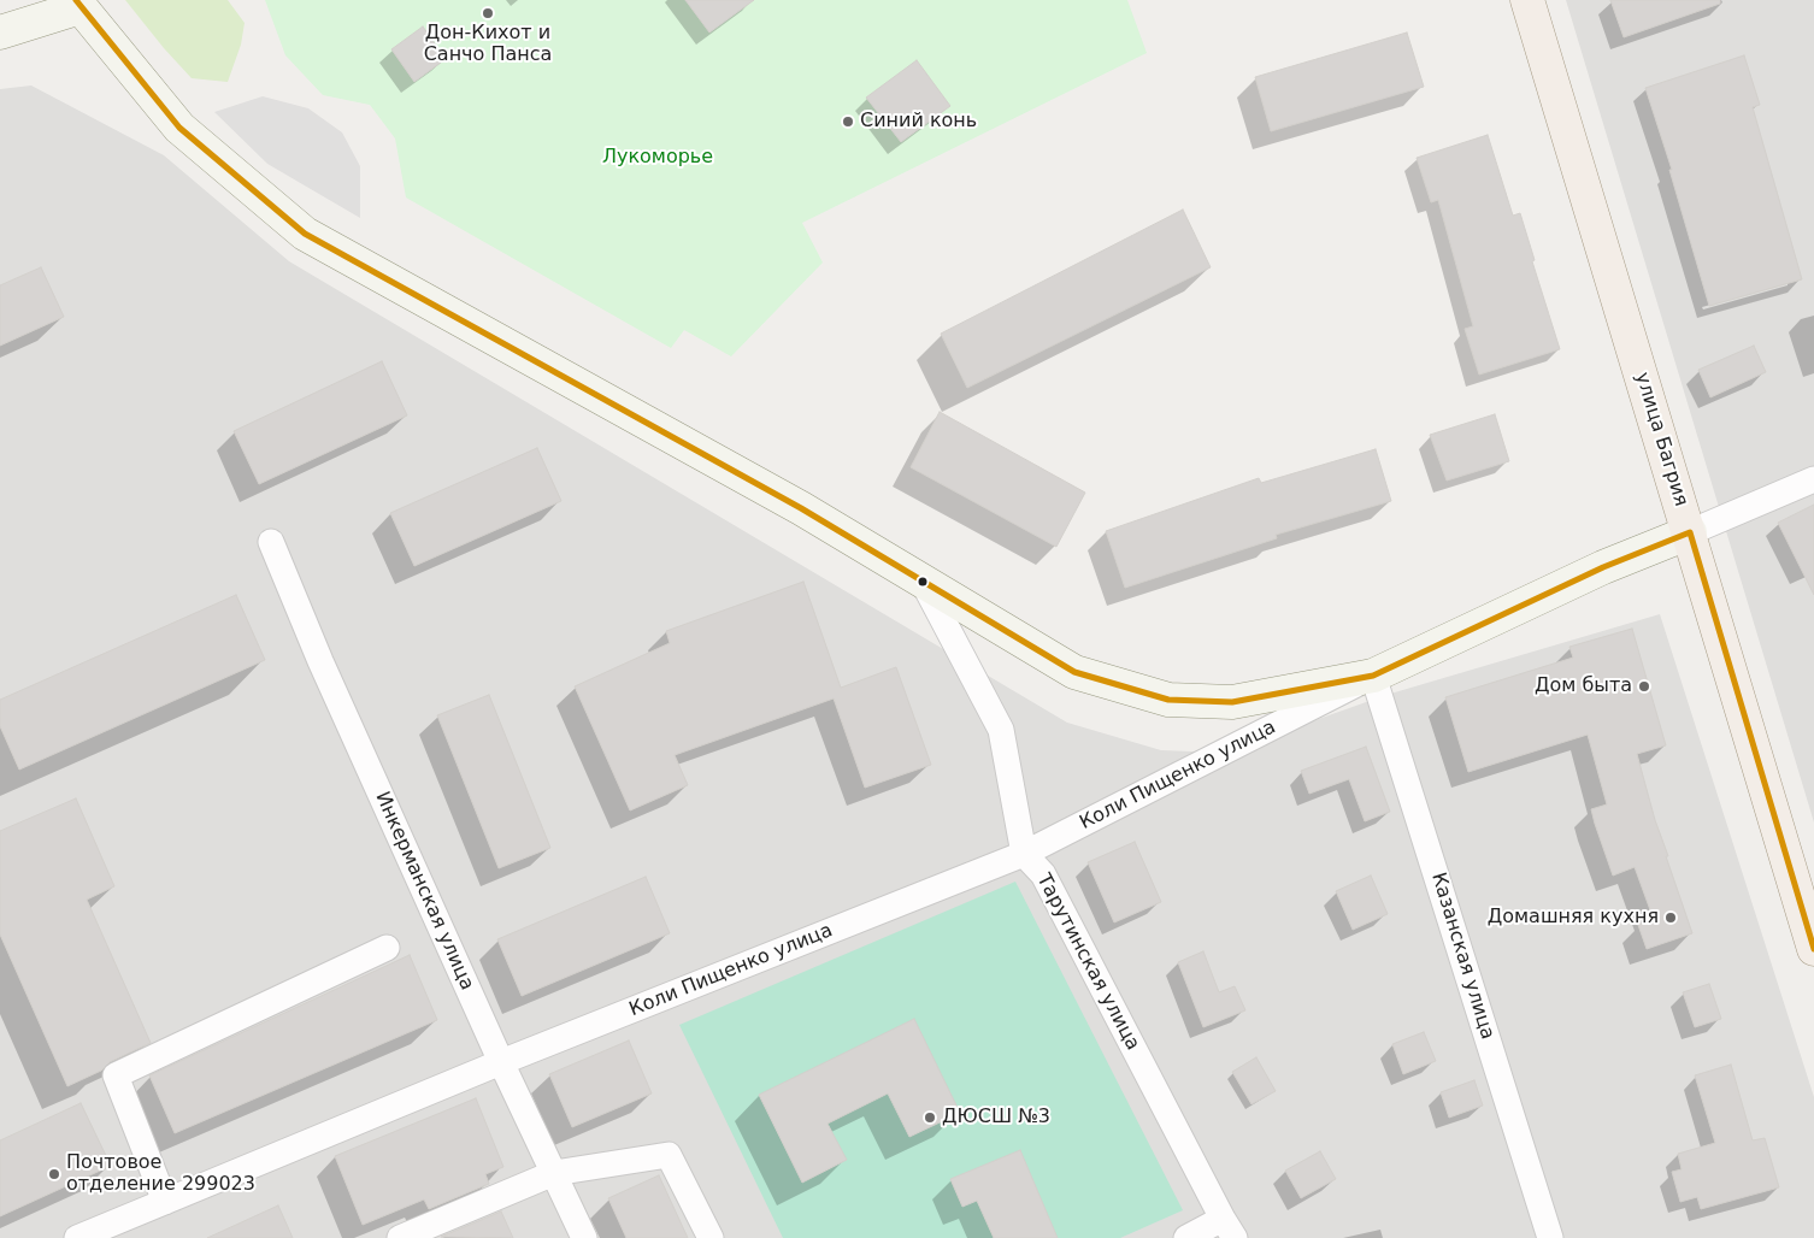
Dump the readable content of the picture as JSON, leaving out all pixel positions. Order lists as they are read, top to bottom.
{
  "streets": {
    "main road": ["улица Багрия"],
    "street": [
      "Коли Пищенко улица",
      "Инкерманская улица",
      "Казанская улица",
      "Тарутинская улица"
    ]
  },
  "crossings": [
    ["Коли Пищенко улица", "Инкерманская улица"],
    ["Коли Пищенко улица", "Казанская улица"],
    ["Коли Пищенко улица", "Тарутинская улица"]
  ],
  "parks": ["Лукоморье"],
  "places": [
    "Дон-Кихот и Санчо Панса",
    "Синий конь",
    "Дом быта",
    "Домашняя кухня",
    "ДЮСШ №3",
    "Почтовое отделение 299023"
  ]
}
